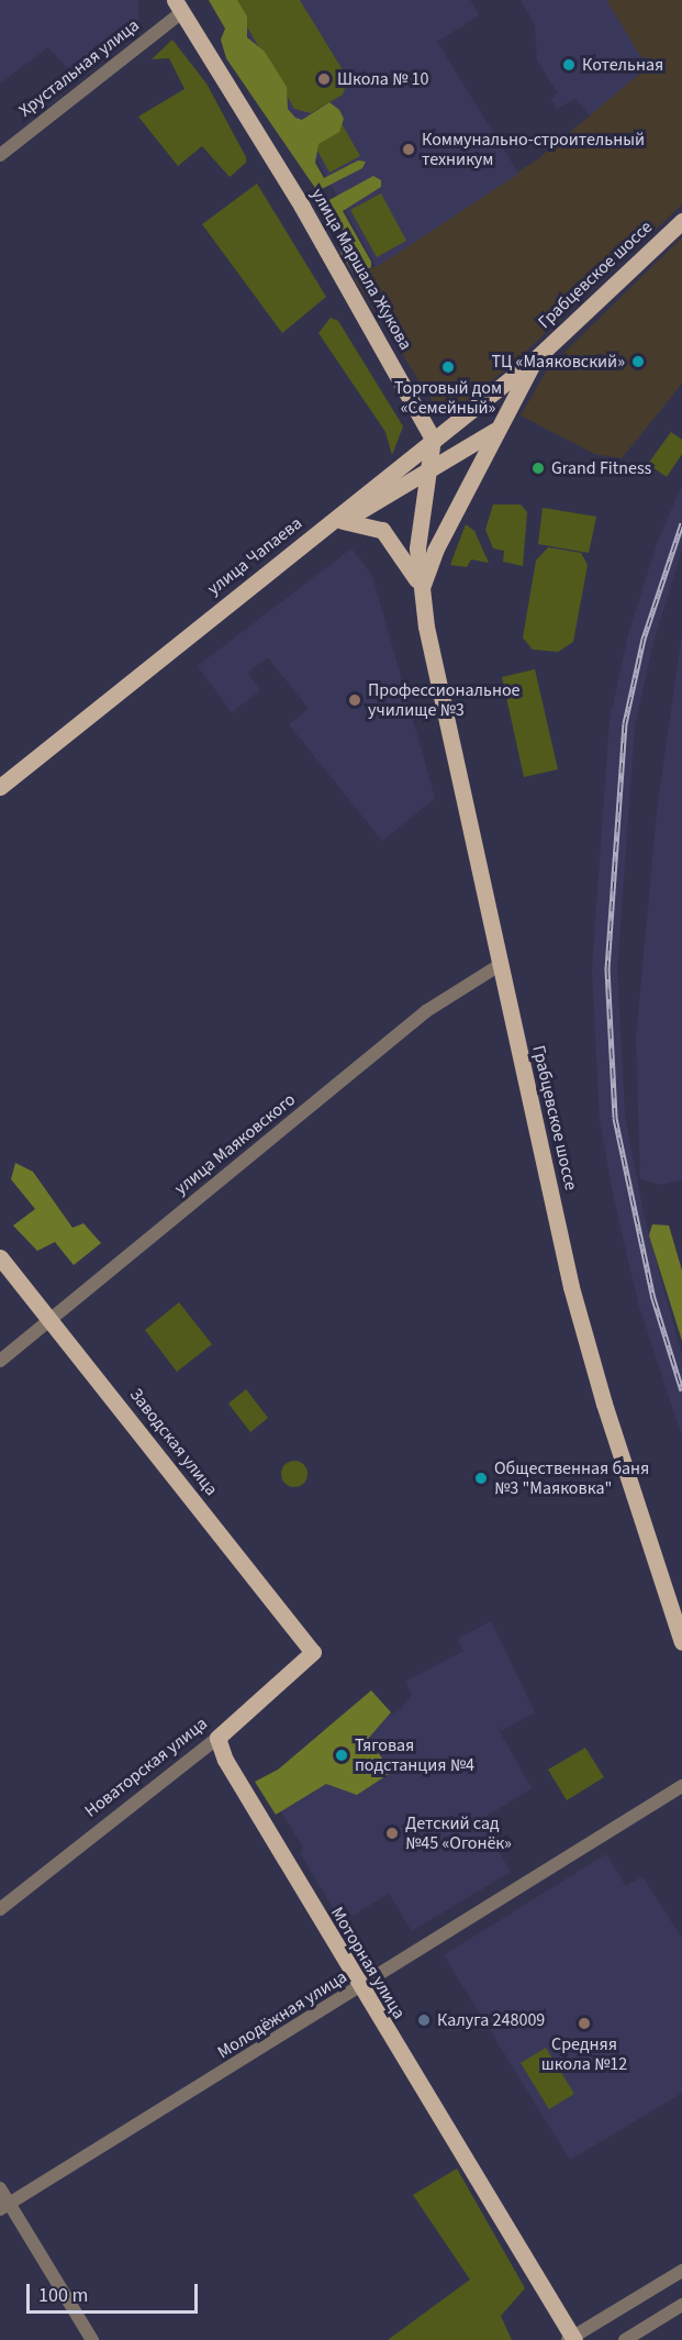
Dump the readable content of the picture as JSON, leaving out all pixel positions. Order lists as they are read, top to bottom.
{
  "streets": {
    "main road": [
      "улица Маршала Жукова",
      "Грабцевское шоссе",
      "улица Чапаева",
      "Заводская улица",
      "Новаторская улица",
      "Моторная улица"
    ],
    "street": ["Хрустальная улица", "улица Маяковского", "Молодёжная улица"]
  },
  "crossings": [
    ["Хрустальная улица", "улица Маршала Жукова"],
    ["улица Маршала Жукова", "улица Чапаева"],
    ["Грабцевское шоссе", "улица Чапаева"],
    ["Грабцевское шоссе", "улица Маяковского"],
    ["улица Маяковского", "Заводская улица"],
    ["Заводская улица", "Новаторская улица"],
    ["Новаторская улица", "Моторная улица"],
    ["Моторная улица", "Молодёжная улица"]
  ],
  "places": [
    "Котельная",
    "Школа № 10",
    "Коммунально-строительный техникум",
    "ТЦ «Маяковский»",
    "Торговый дом «Семейный»",
    "Grand Fitness",
    "Профессиональное училище №3",
    "Общественная баня №3 \"Маяковка\"",
    "Тяговая подстанция №4",
    "Детский сад №45 «Огонёк»",
    "Калуга 248009",
    "Средняя школа №12"
  ],
  "scale_bar": "100 m"
}
